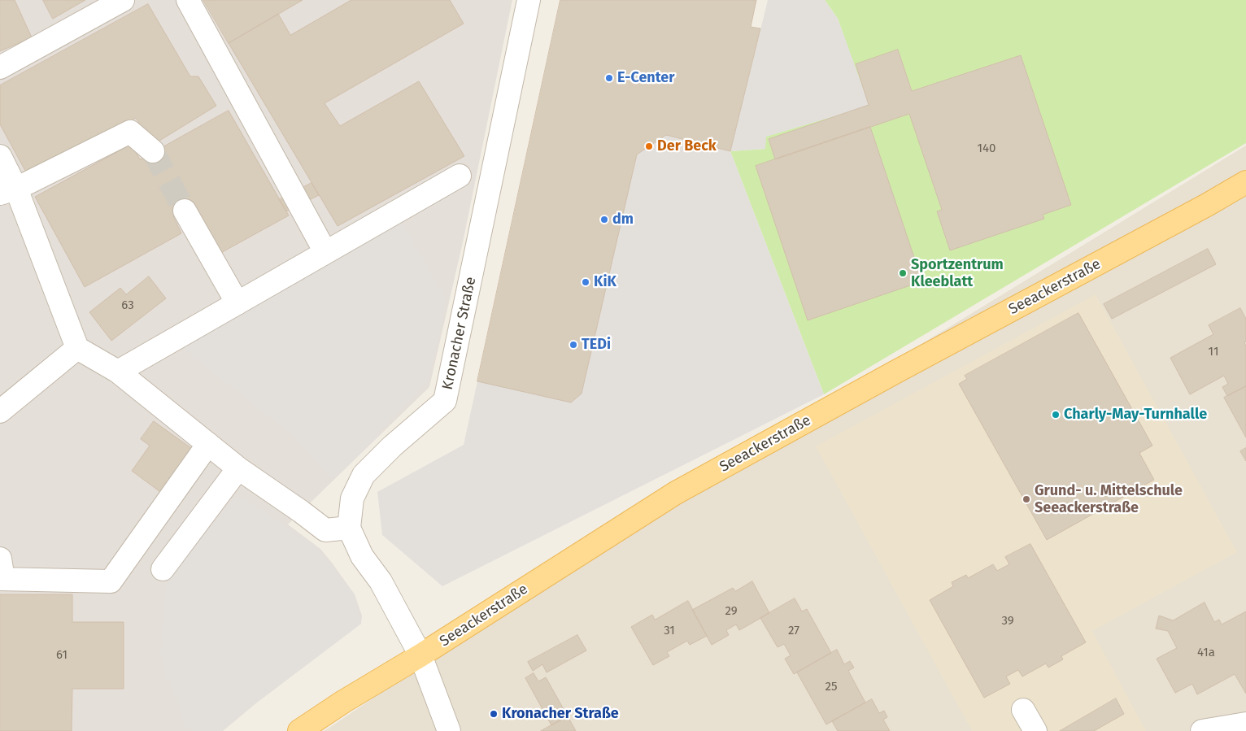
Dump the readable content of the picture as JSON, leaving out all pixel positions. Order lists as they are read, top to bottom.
{
  "streets": {
    "main road": ["Seeackerstraße"],
    "street": ["Kronacher Straße"]
  },
  "places": [
    "E-Center",
    "Der Beck",
    "dm",
    "Sportzentrum Kleeblatt",
    "KiK",
    "TEDi",
    "Charly-May-Turnhalle",
    "Grund- u. Mittelschule Seeackerstraße",
    "Kronacher Straße"
  ],
  "house_numbers": [
    "140",
    "63",
    "11",
    "29",
    "39",
    "31",
    "27",
    "41a",
    "61",
    "25"
  ]
}
